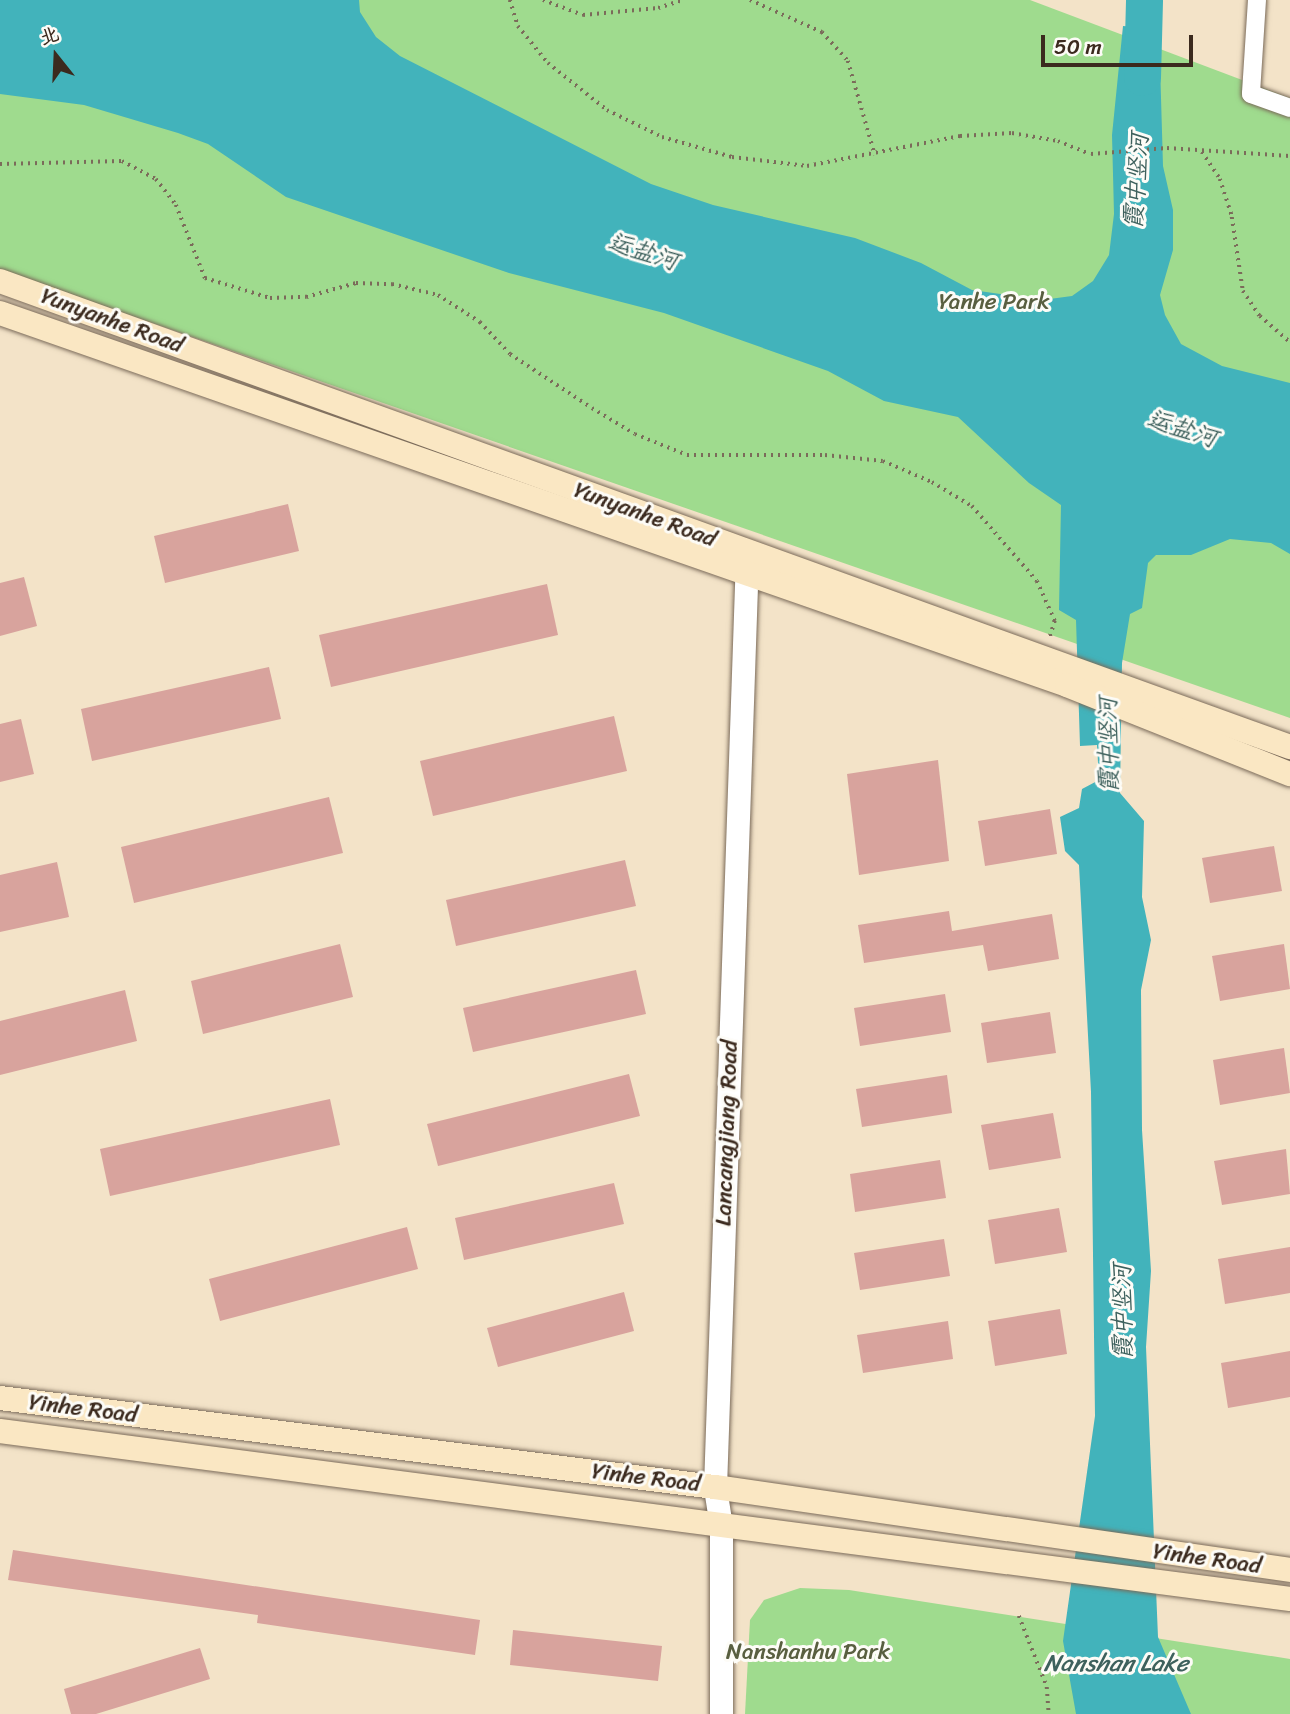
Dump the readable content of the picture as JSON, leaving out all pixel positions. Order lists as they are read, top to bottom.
{
  "streets": {
    "main road": ["Yunyanhe Road", "Yinhe Road"],
    "street": ["Lancangjiang Road"]
  },
  "crossings": [
    ["Yunyanhe Road", "Lancangjiang Road"],
    ["Lancangjiang Road", "Yinhe Road"]
  ],
  "water": ["霞中竖河", "运盐河", "Nanshan Lake"],
  "parks": ["Yanhe Park", "Nanshanhu Park"],
  "scale_bar": "50 m",
  "north": "top"
}
